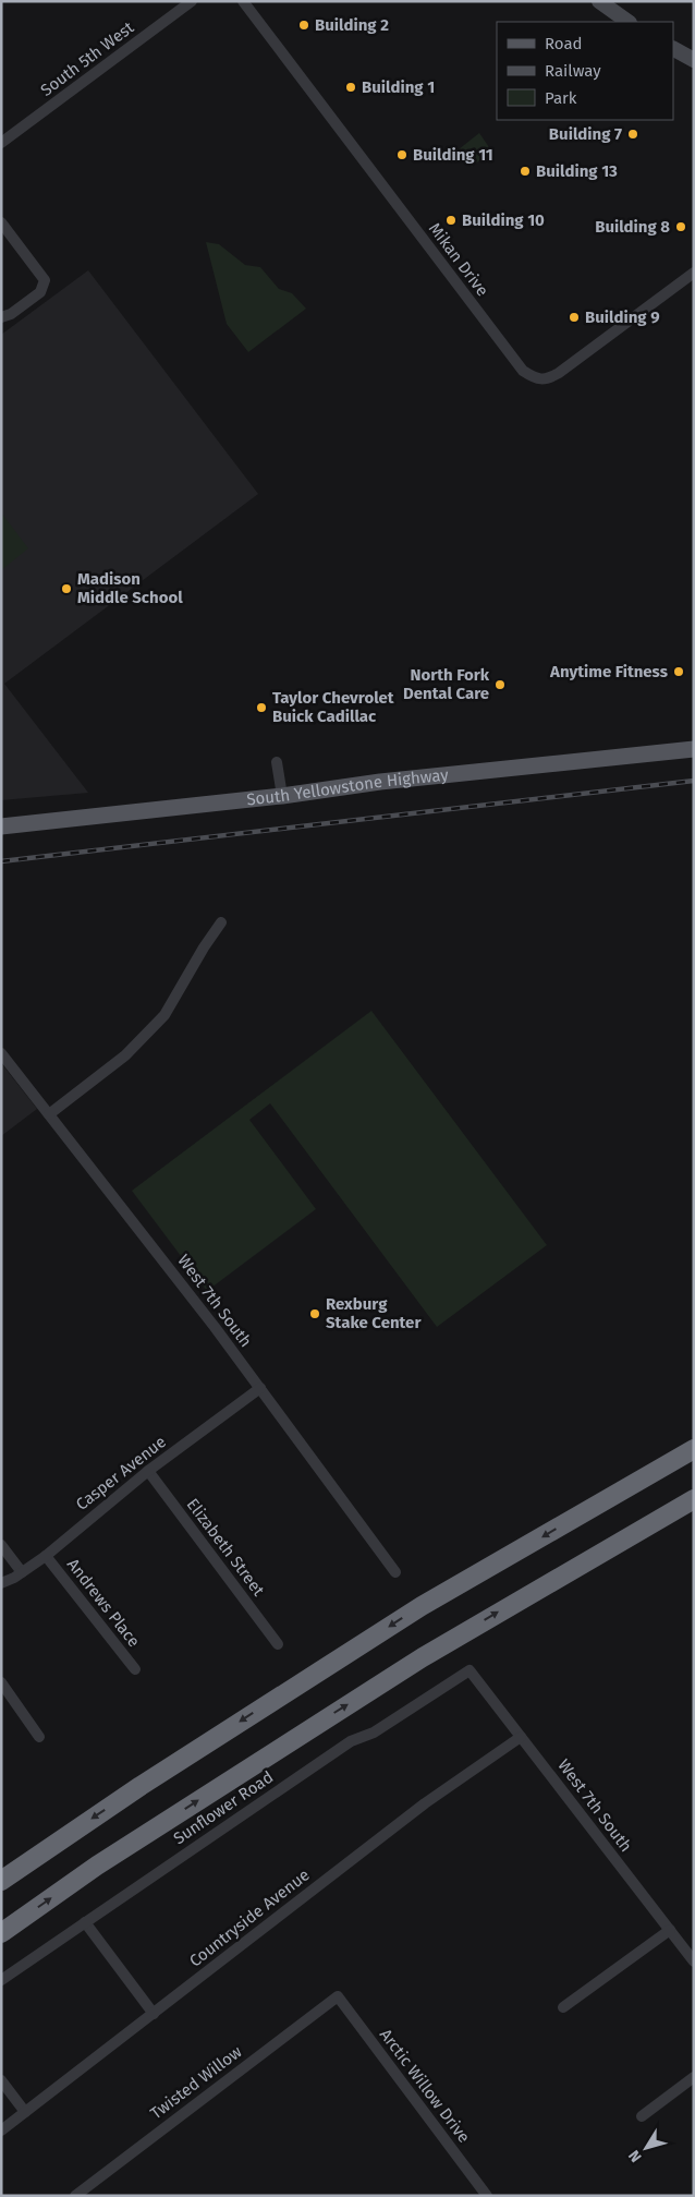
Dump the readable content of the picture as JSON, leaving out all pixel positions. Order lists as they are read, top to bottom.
{
  "streets": {
    "main road": ["South Yellowstone Highway"],
    "street": [
      "South 5th West",
      "Mikan Drive",
      "West 7th South",
      "Casper Avenue",
      "Elizabeth Street",
      "Andrews Place",
      "Sunflower Road",
      "Countryside Avenue",
      "Twisted Willow",
      "Arctic Willow Drive"
    ]
  },
  "crossings": [
    ["West 7th South", "Casper Avenue"],
    ["West 7th South", "Sunflower Road"],
    ["West 7th South", "Countryside Avenue"],
    ["Casper Avenue", "Elizabeth Street"],
    ["Casper Avenue", "Andrews Place"],
    ["Twisted Willow", "Arctic Willow Drive"]
  ],
  "places": [
    "Building 2",
    "Building 1",
    "Building 7",
    "Building 11",
    "Building 13",
    "Building 10",
    "Building 8",
    "Building 9",
    "Madison Middle School",
    "Anytime Fitness",
    "North Fork Dental Care",
    "Taylor Chevrolet Buick Cadillac",
    "Rexburg Stake Center"
  ],
  "legend": ["Road", "Railway", "Park"],
  "north": "bottom left"
}
